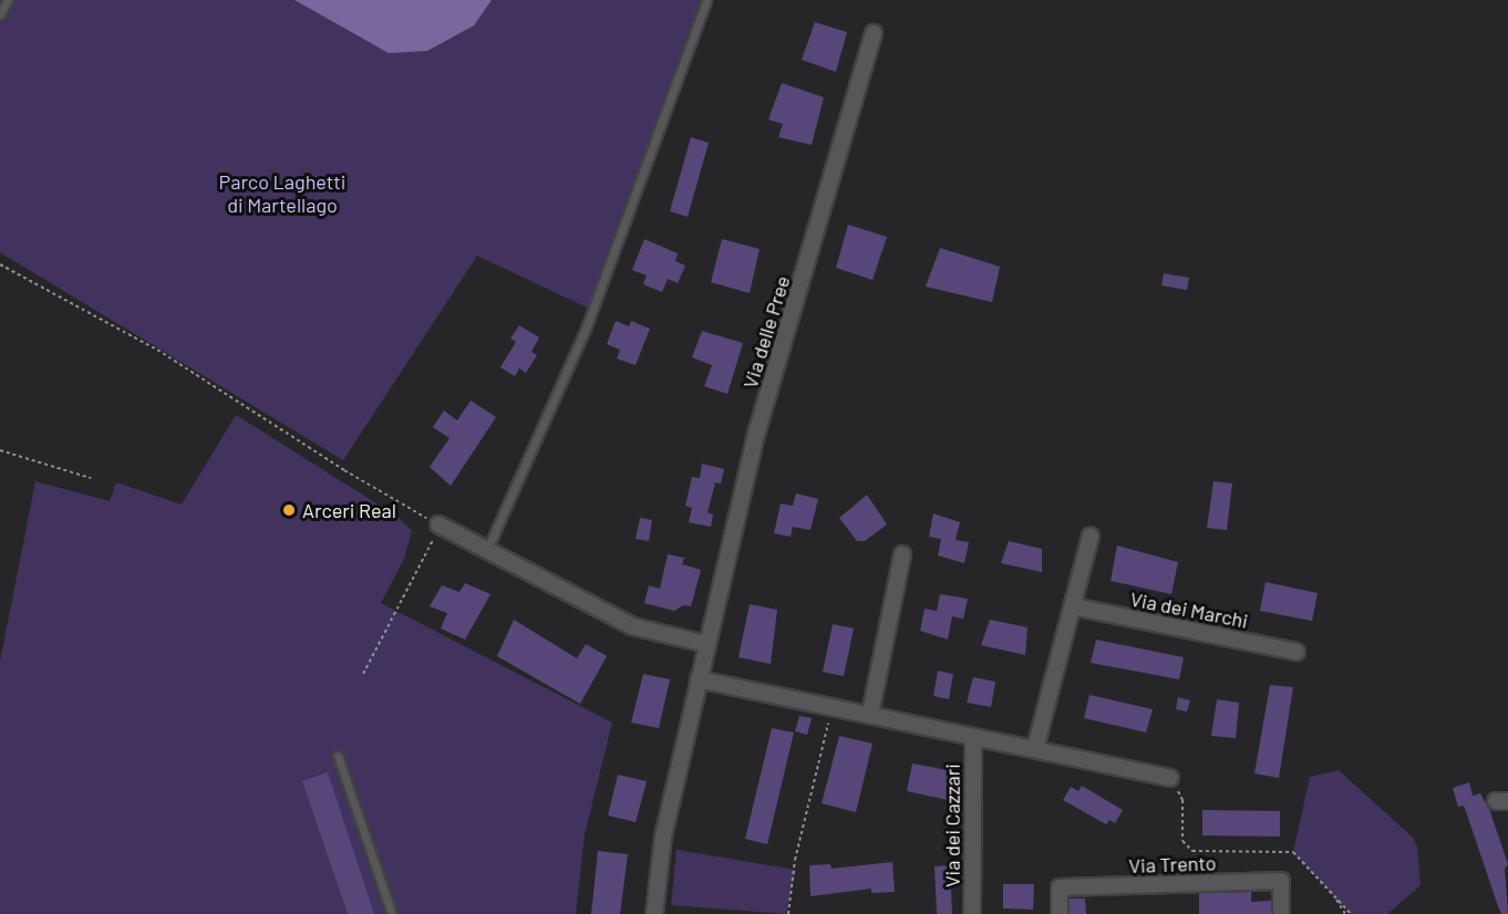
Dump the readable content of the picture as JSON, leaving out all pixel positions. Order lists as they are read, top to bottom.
{
  "streets": {
    "street": [
      "Via delle Pree",
      "Via dei Marchi",
      "Via dei Cazzari",
      "Via Trento"
    ]
  },
  "parks": ["Parco Laghetti di Martellago"],
  "places": ["Arceri Real"]
}
